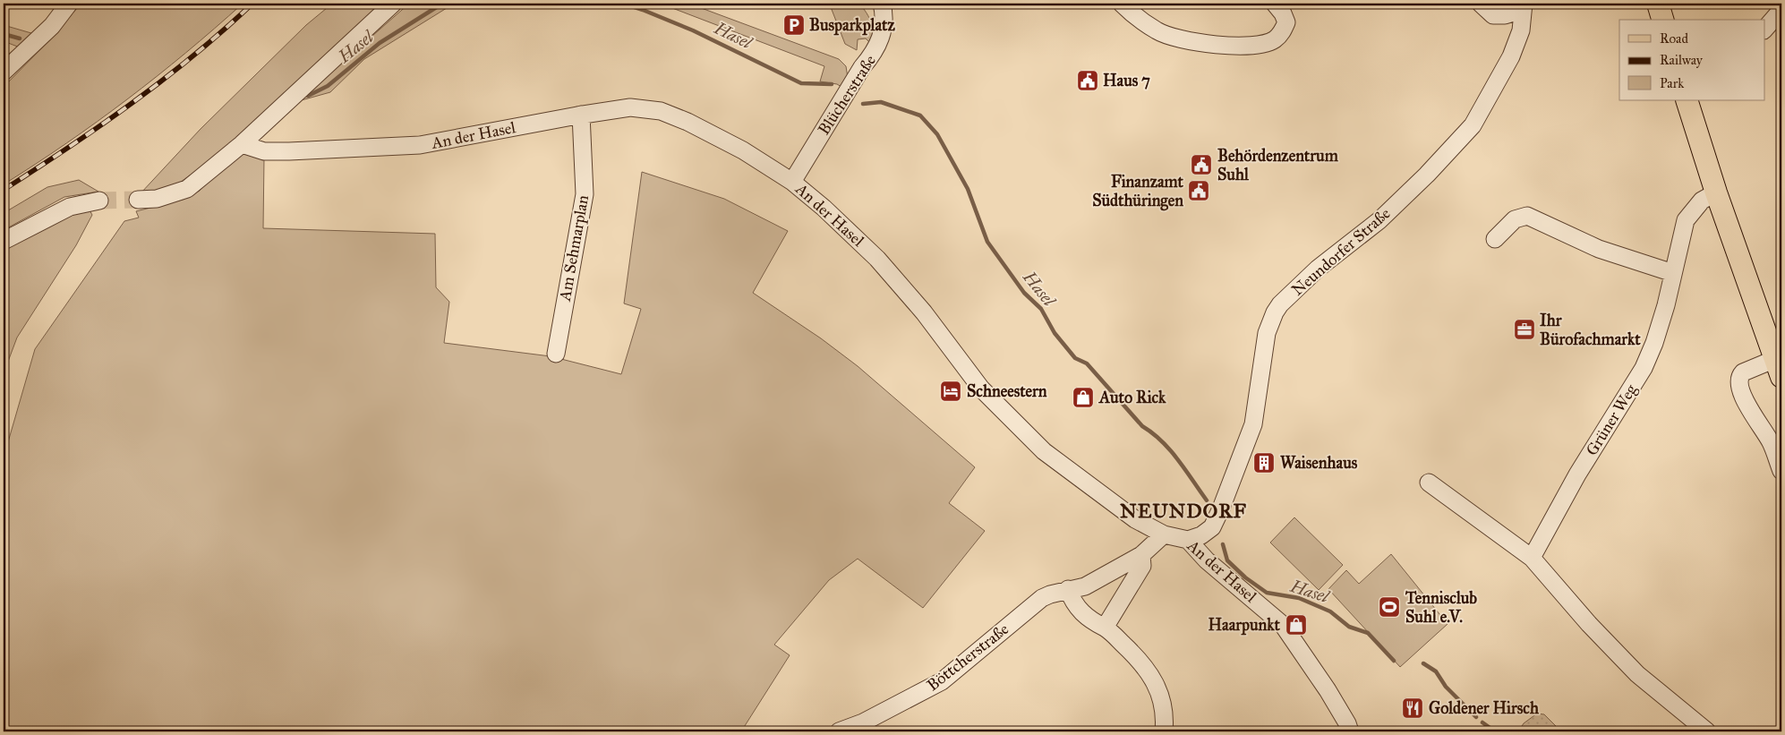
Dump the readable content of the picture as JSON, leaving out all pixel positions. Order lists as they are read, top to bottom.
{
  "streets": {
    "street": [
      "Blücherstraße",
      "An der Hasel",
      "Am Sehmarplan",
      "Neundorfer Straße",
      "Grüner Weg",
      "Böttcherstraße"
    ]
  },
  "crossings": [
    ["Blücherstraße", "An der Hasel"],
    ["An der Hasel", "Am Sehmarplan"],
    ["An der Hasel", "Neundorfer Straße"],
    ["An der Hasel", "Böttcherstraße"]
  ],
  "districts": ["NEUNDORF"],
  "water": ["Hasel"],
  "places": {
    "parking": ["Busparkplatz"],
    "public building": ["Haus 7", "Behördenzentrum Suhl", "Finanzamt Südthüringen"],
    "office": ["Ihr Bürofachmarkt"],
    "hotel": ["Schneestern"],
    "shop": ["Auto Rick", "Haarpunkt"],
    "building": ["Waisenhaus"],
    "sports": ["Tennisclub Suhl e.V."],
    "restaurant": ["Goldener Hirsch"]
  },
  "legend": ["Road", "Railway", "Park"]
}
